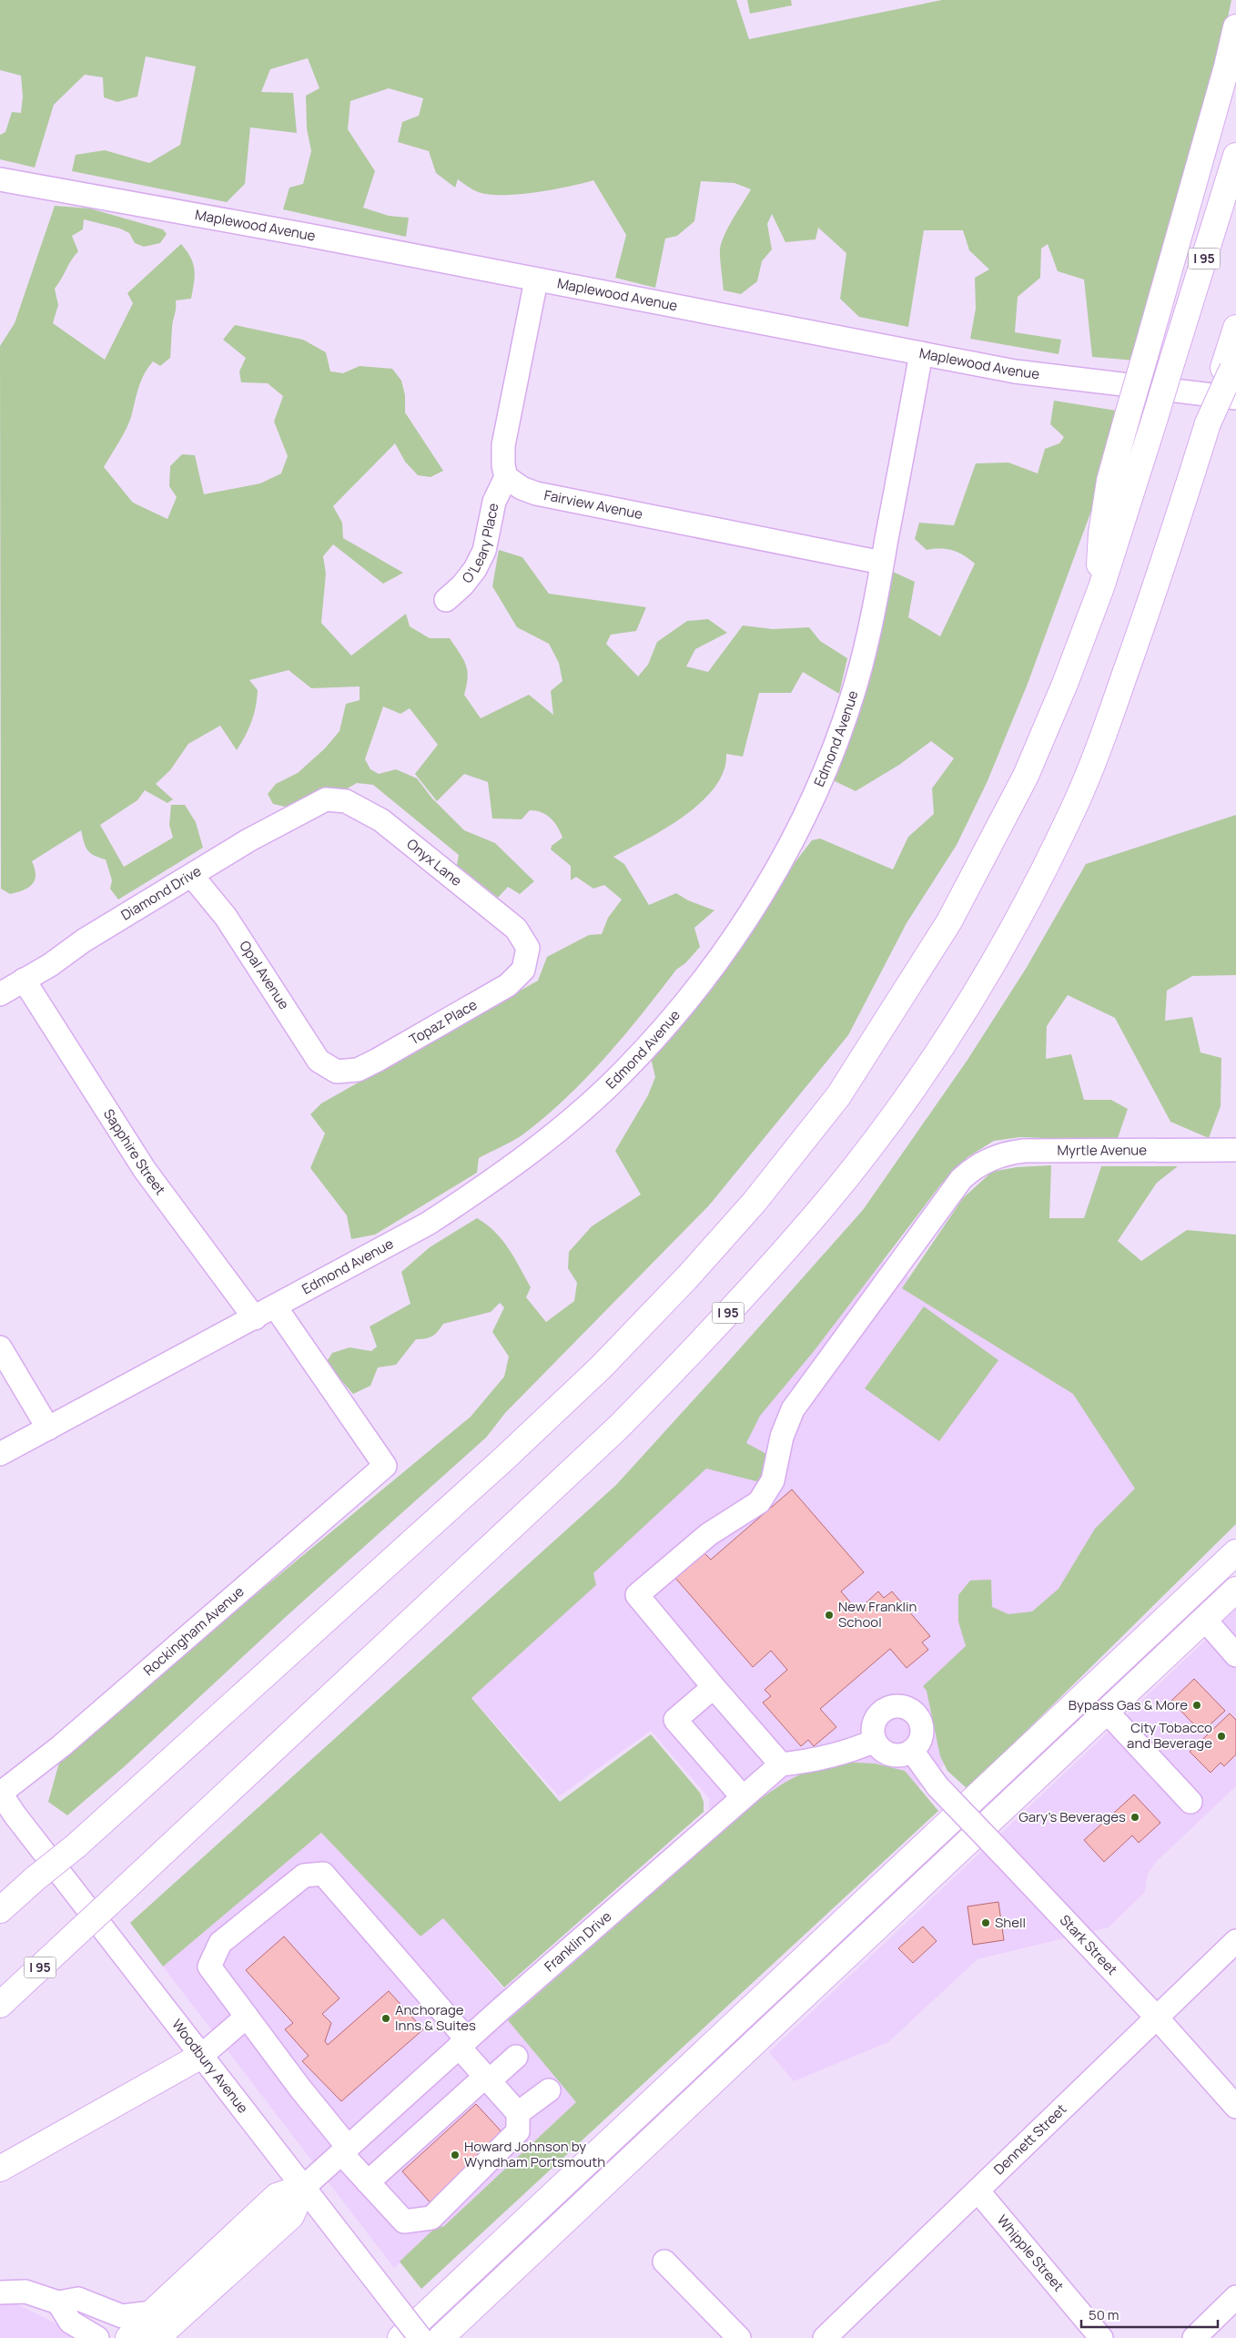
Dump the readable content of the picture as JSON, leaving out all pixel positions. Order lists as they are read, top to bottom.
{
  "streets": {
    "main road": ["I 95"],
    "street": [
      "Maplewood Avenue",
      "Fairview Avenue",
      "O'Leary Place",
      "Edmond Avenue",
      "Onyx Lane",
      "Diamond Drive",
      "Opal Avenue",
      "Topaz Place",
      "Myrtle Avenue",
      "Sapphire Street",
      "Rockingham Avenue",
      "Franklin Drive",
      "Stark Street",
      "Woodbury Avenue",
      "Dennett Street",
      "Whipple Street"
    ]
  },
  "crossings": [
    ["Maplewood Avenue", "Edmond Avenue"],
    ["Fairview Avenue", "O'Leary Place"],
    ["Fairview Avenue", "Edmond Avenue"],
    ["Edmond Avenue", "Sapphire Street"],
    ["Edmond Avenue", "Rockingham Avenue"],
    ["Onyx Lane", "Diamond Drive"],
    ["Onyx Lane", "Topaz Place"],
    ["Diamond Drive", "Opal Avenue"],
    ["Diamond Drive", "Sapphire Street"],
    ["Opal Avenue", "Topaz Place"],
    ["Rockingham Avenue", "Woodbury Avenue"],
    ["Franklin Drive", "Woodbury Avenue"],
    ["Stark Street", "Dennett Street"],
    ["Dennett Street", "Whipple Street"]
  ],
  "places": [
    "New Franklin School",
    "Bypass Gas & More",
    "City Tobacco and Beverage",
    "Gary's Beverages",
    "Shell",
    "Anchorage Inns & Suites",
    "Howard Johnson by Wyndham Portsmouth"
  ],
  "scale_bar": "50 m"
}
